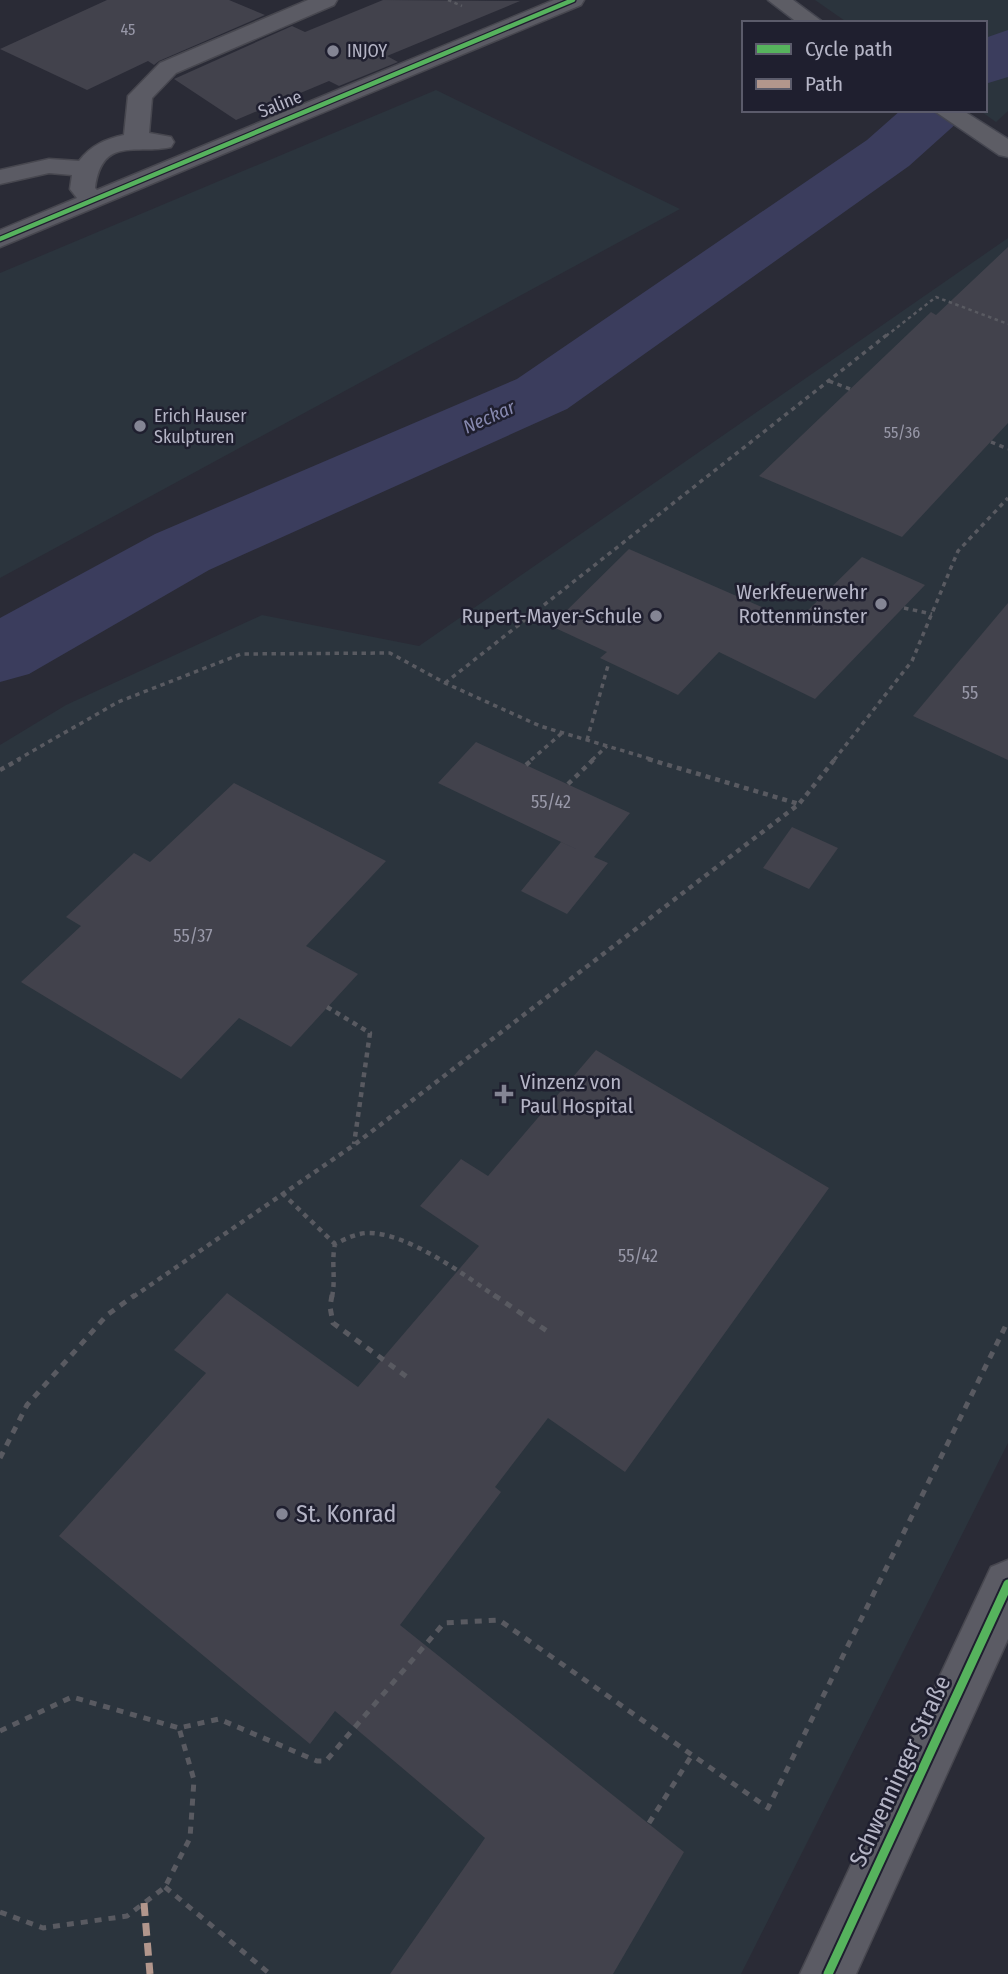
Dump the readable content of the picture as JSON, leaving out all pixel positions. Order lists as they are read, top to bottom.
{
  "streets": {
    "street": ["Saline", "Schwenninger Straße"]
  },
  "water": ["Neckar"],
  "places": {
    "other": [
      "INJOY",
      "Erich Hauser Skulpturen",
      "Werkfeuerwehr Rottenmünster",
      "Rupert-Mayer-Schule",
      "St. Konrad"
    ],
    "health": ["Vinzenz von Paul Hospital"]
  },
  "house_numbers": [
    "45",
    "55/36",
    "55",
    "55/42",
    "55/37",
    "55/42"
  ],
  "legend": ["Cycle path", "Path"]
}
